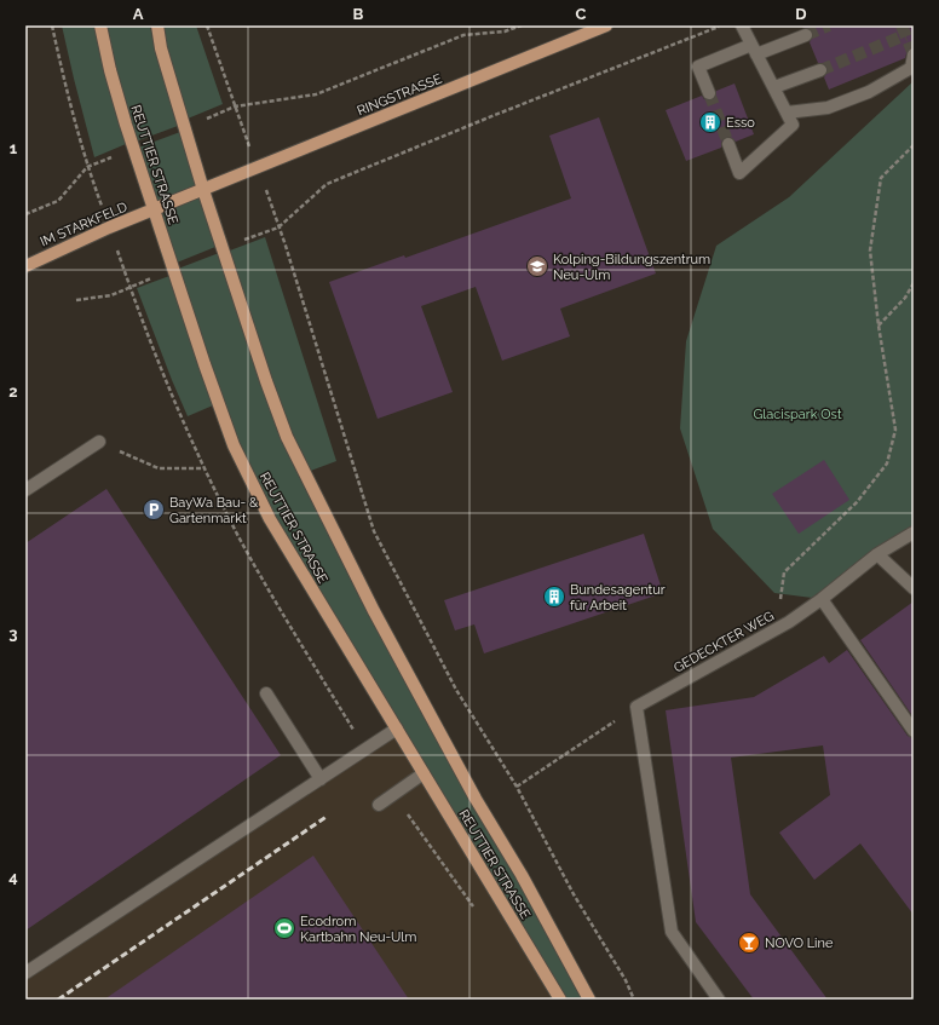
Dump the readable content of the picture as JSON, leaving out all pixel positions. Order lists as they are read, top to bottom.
{
  "streets": {
    "main road": ["RINGSTRASSE", "REUTTIER STRASSE", "IM STARKFELD"],
    "street": ["GEDECKTER WEG"]
  },
  "crossings": [
    ["RINGSTRASSE", "REUTTIER STRASSE"],
    ["RINGSTRASSE", "IM STARKFELD"],
    ["REUTTIER STRASSE", "IM STARKFELD"]
  ],
  "parks": ["Glacispark Ost"],
  "places": {
    "building": ["Esso", "Bundesagentur für Arbeit"],
    "school or university": ["Kolping-Bildungszentrum Neu-Ulm"],
    "parking": ["BayWa Bau- & Gartenmarkt"],
    "sports": ["Ecodrom Kartbahn Neu-Ulm"],
    "bar": ["NOVO Line"]
  },
  "grid": {
    "columns": [
      "A",
      "B",
      "C",
      "D"
    ],
    "rows": [
      "1",
      "2",
      "3",
      "4"
    ]
  }
}
